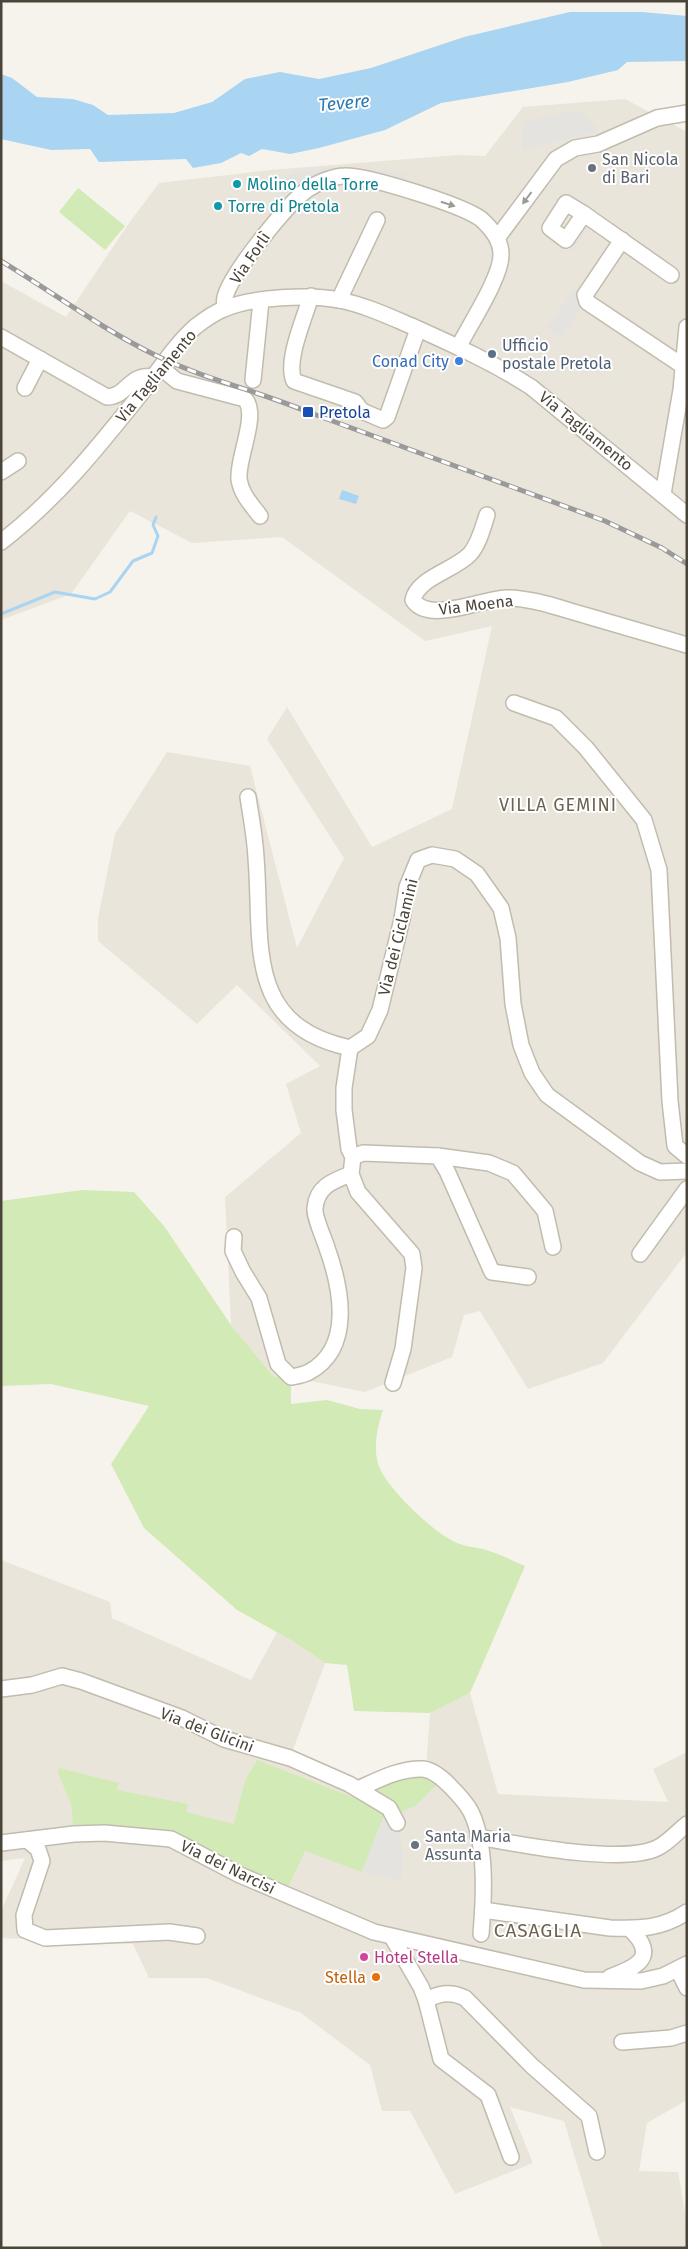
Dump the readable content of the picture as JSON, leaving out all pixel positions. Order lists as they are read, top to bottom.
{
  "streets": {
    "street": [
      "Via Forlì",
      "Via Tagliamento",
      "Via Moena",
      "Via dei Ciclamini",
      "Via dei Glicini",
      "Via dei Narcisi"
    ]
  },
  "crossings": [
    ["Via Forlì", "Via Tagliamento"]
  ],
  "districts": ["VILLA GEMINI", "CASAGLIA"],
  "water": ["Tevere"],
  "places": {
    "other": [
      "San Nicola di Bari",
      "Molino della Torre",
      "Torre di Pretola",
      "Ufficio postale Pretola",
      "Conad City",
      "Santa Maria Assunta",
      "Hotel Stella",
      "Stella"
    ],
    "transit": ["Pretola"]
  }
}
